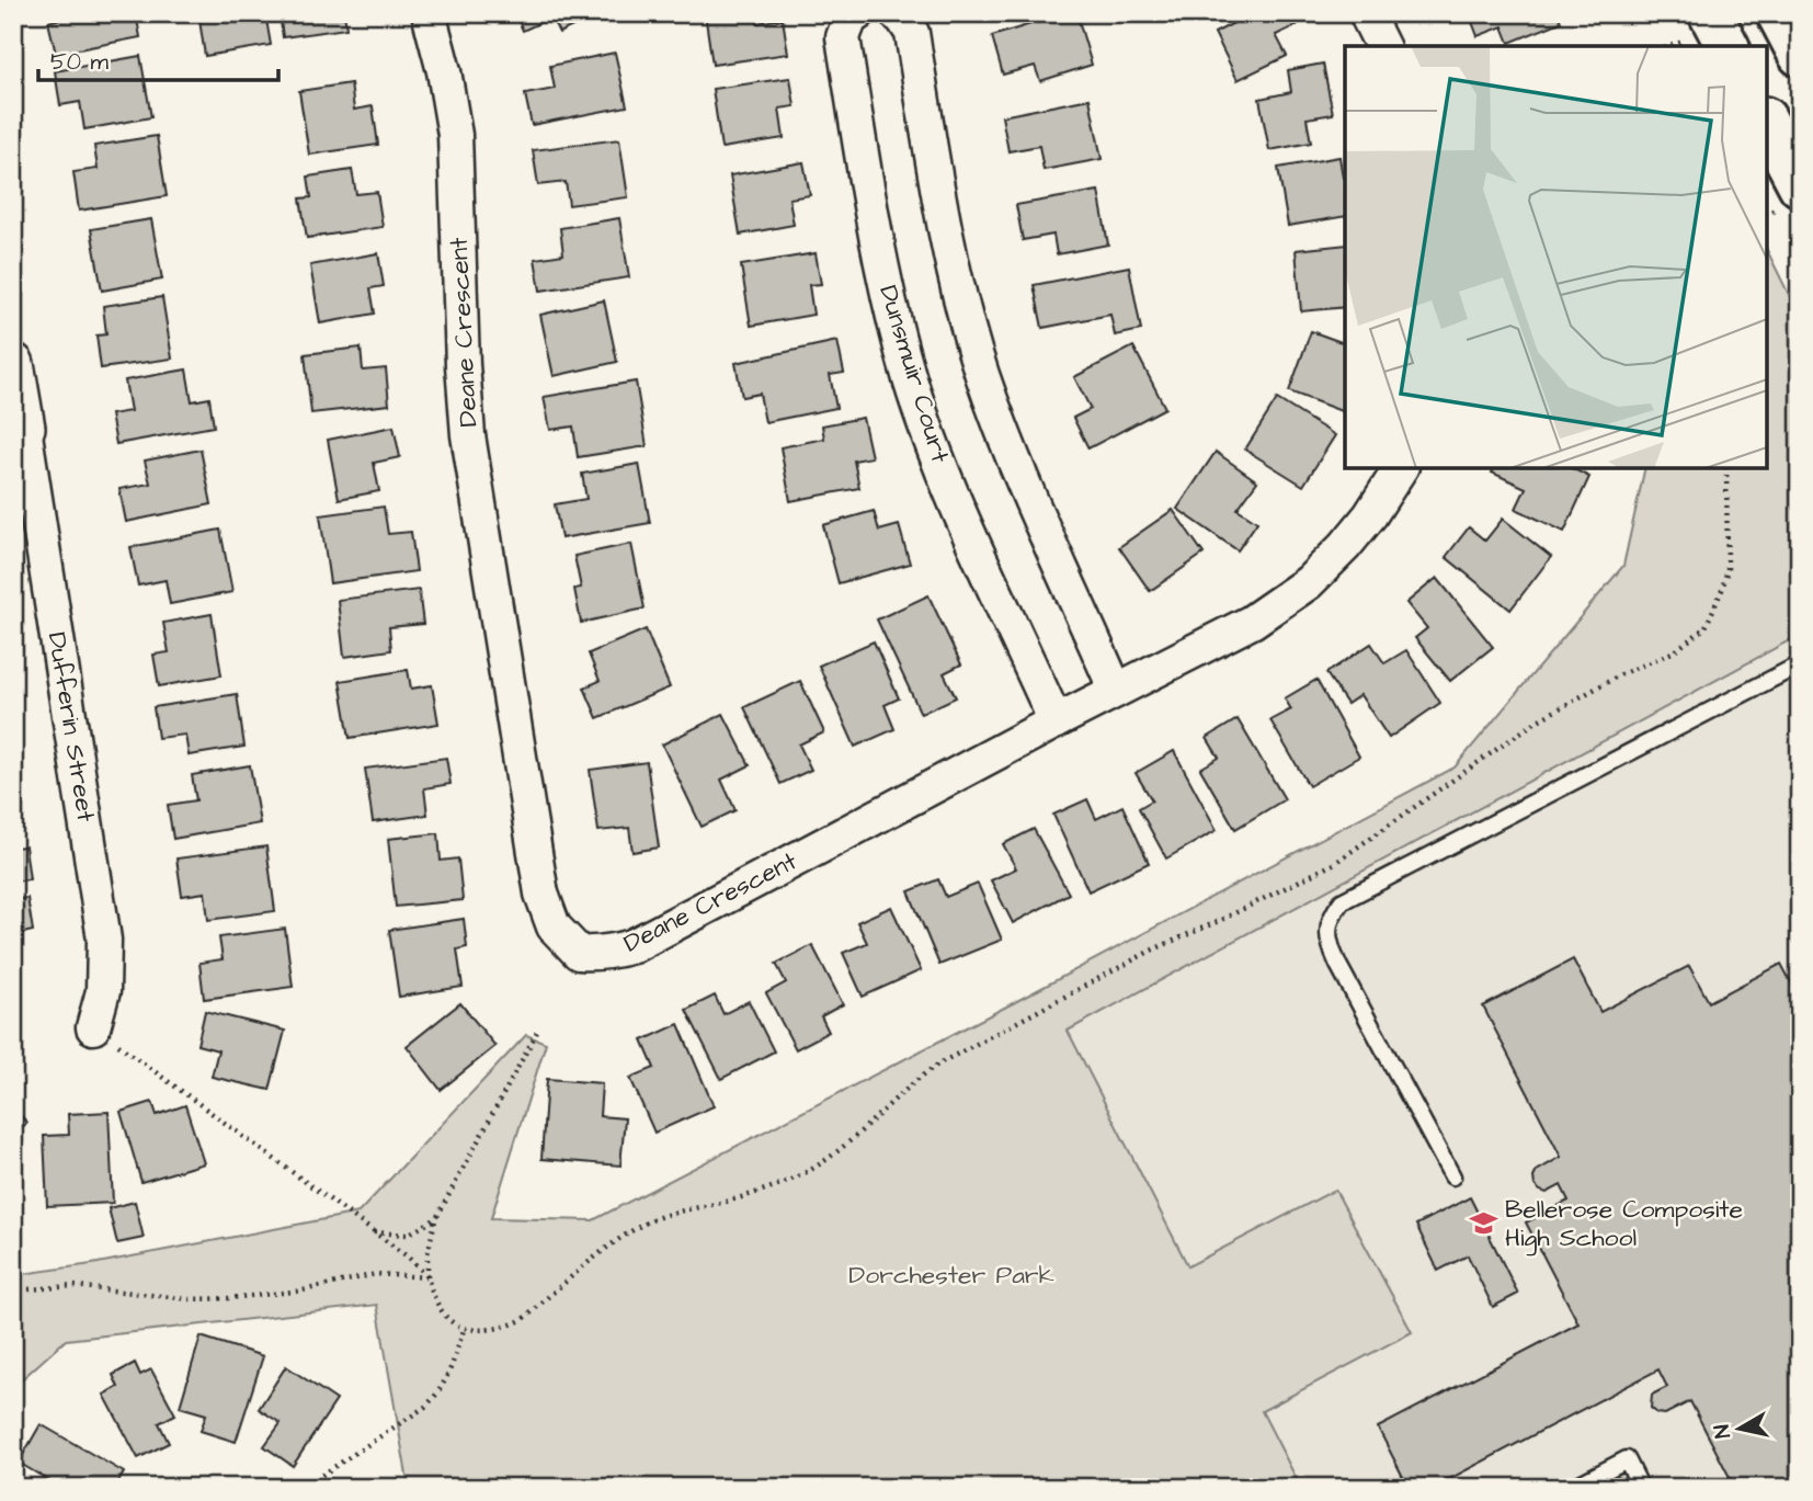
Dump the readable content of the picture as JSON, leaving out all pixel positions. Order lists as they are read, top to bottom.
{
  "streets": {
    "street": ["Deane Crescent", "Dunsmuir Court", "Dufferin Street"]
  },
  "crossings": [
    ["Deane Crescent", "Dunsmuir Court"]
  ],
  "parks": ["Dorchester Park"],
  "places": {
    "school or university": ["Bellerose Composite High School"]
  },
  "scale_bar": "50 m",
  "north": "left"
}
